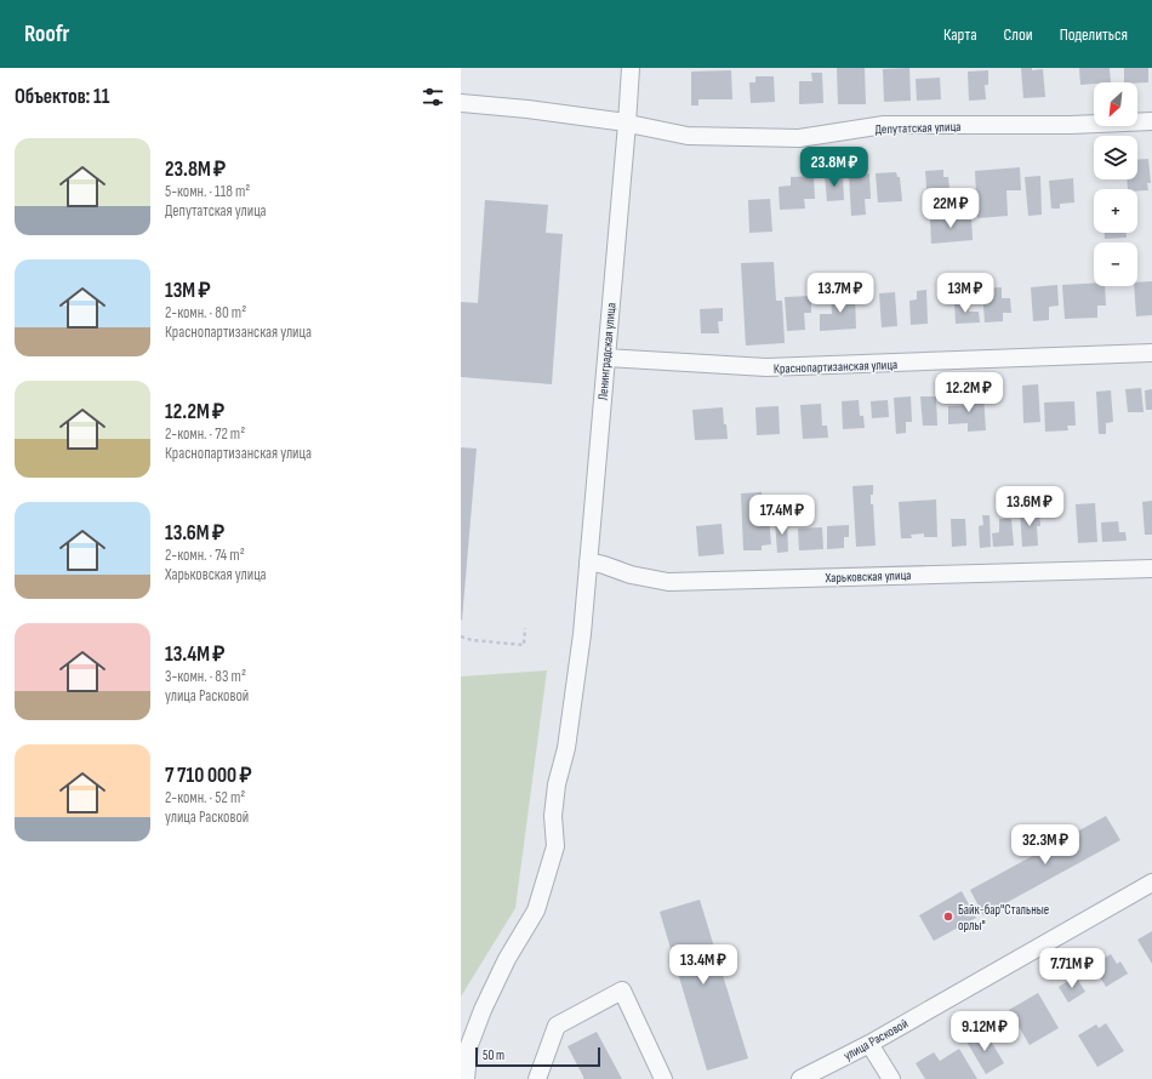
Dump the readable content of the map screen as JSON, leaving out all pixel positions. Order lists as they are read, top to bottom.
{
  "streets": {
    "street": [
      "Депутатская улица",
      "Ленинградская улица",
      "Краснопартизанская улица",
      "Харьковская улица",
      "улица Расковой"
    ]
  },
  "crossings": [
    ["Депутатская улица", "Ленинградская улица"],
    ["Ленинградская улица", "Краснопартизанская улица"],
    ["Ленинградская улица", "Харьковская улица"]
  ],
  "places": ["Байк-бар\"Стальные орлы\""],
  "scale_bar": "50 m",
  "north": "bottom left",
  "page": {
    "header": "Roofr",
    "nav": ["Карта", "Слои", "Поделиться"],
    "heading": "Объектов: 11",
    "map_buttons": ["+", "−"],
    "list": [
      {
        "name": "23.8M ₽",
        "note": "5-комн. · 118 m² · Депутатская улица"
      },
      {
        "name": "13M ₽",
        "note": "2-комн. · 80 m² · Краснопартизанская улица"
      },
      {
        "name": "12.2M ₽",
        "note": "2-комн. · 72 m² · Краснопартизанская улица"
      },
      {
        "name": "13.6M ₽",
        "note": "2-комн. · 74 m² · Харьковская улица"
      },
      {
        "name": "13.4M ₽",
        "note": "3-комн. · 83 m² · улица Расковой"
      },
      {
        "name": "7 710 000 ₽",
        "note": "2-комн. · 52 m² · улица Расковой"
      }
    ],
    "price": [
      "23.8M ₽",
      "22M ₽",
      "13.7M ₽",
      "13M ₽",
      "12.2M ₽",
      "13.6M ₽",
      "17.4M ₽",
      "32.3M ₽",
      "13.4M ₽",
      "7.71M ₽",
      "9.12M ₽"
    ],
    "scale": "50 m"
  }
}
